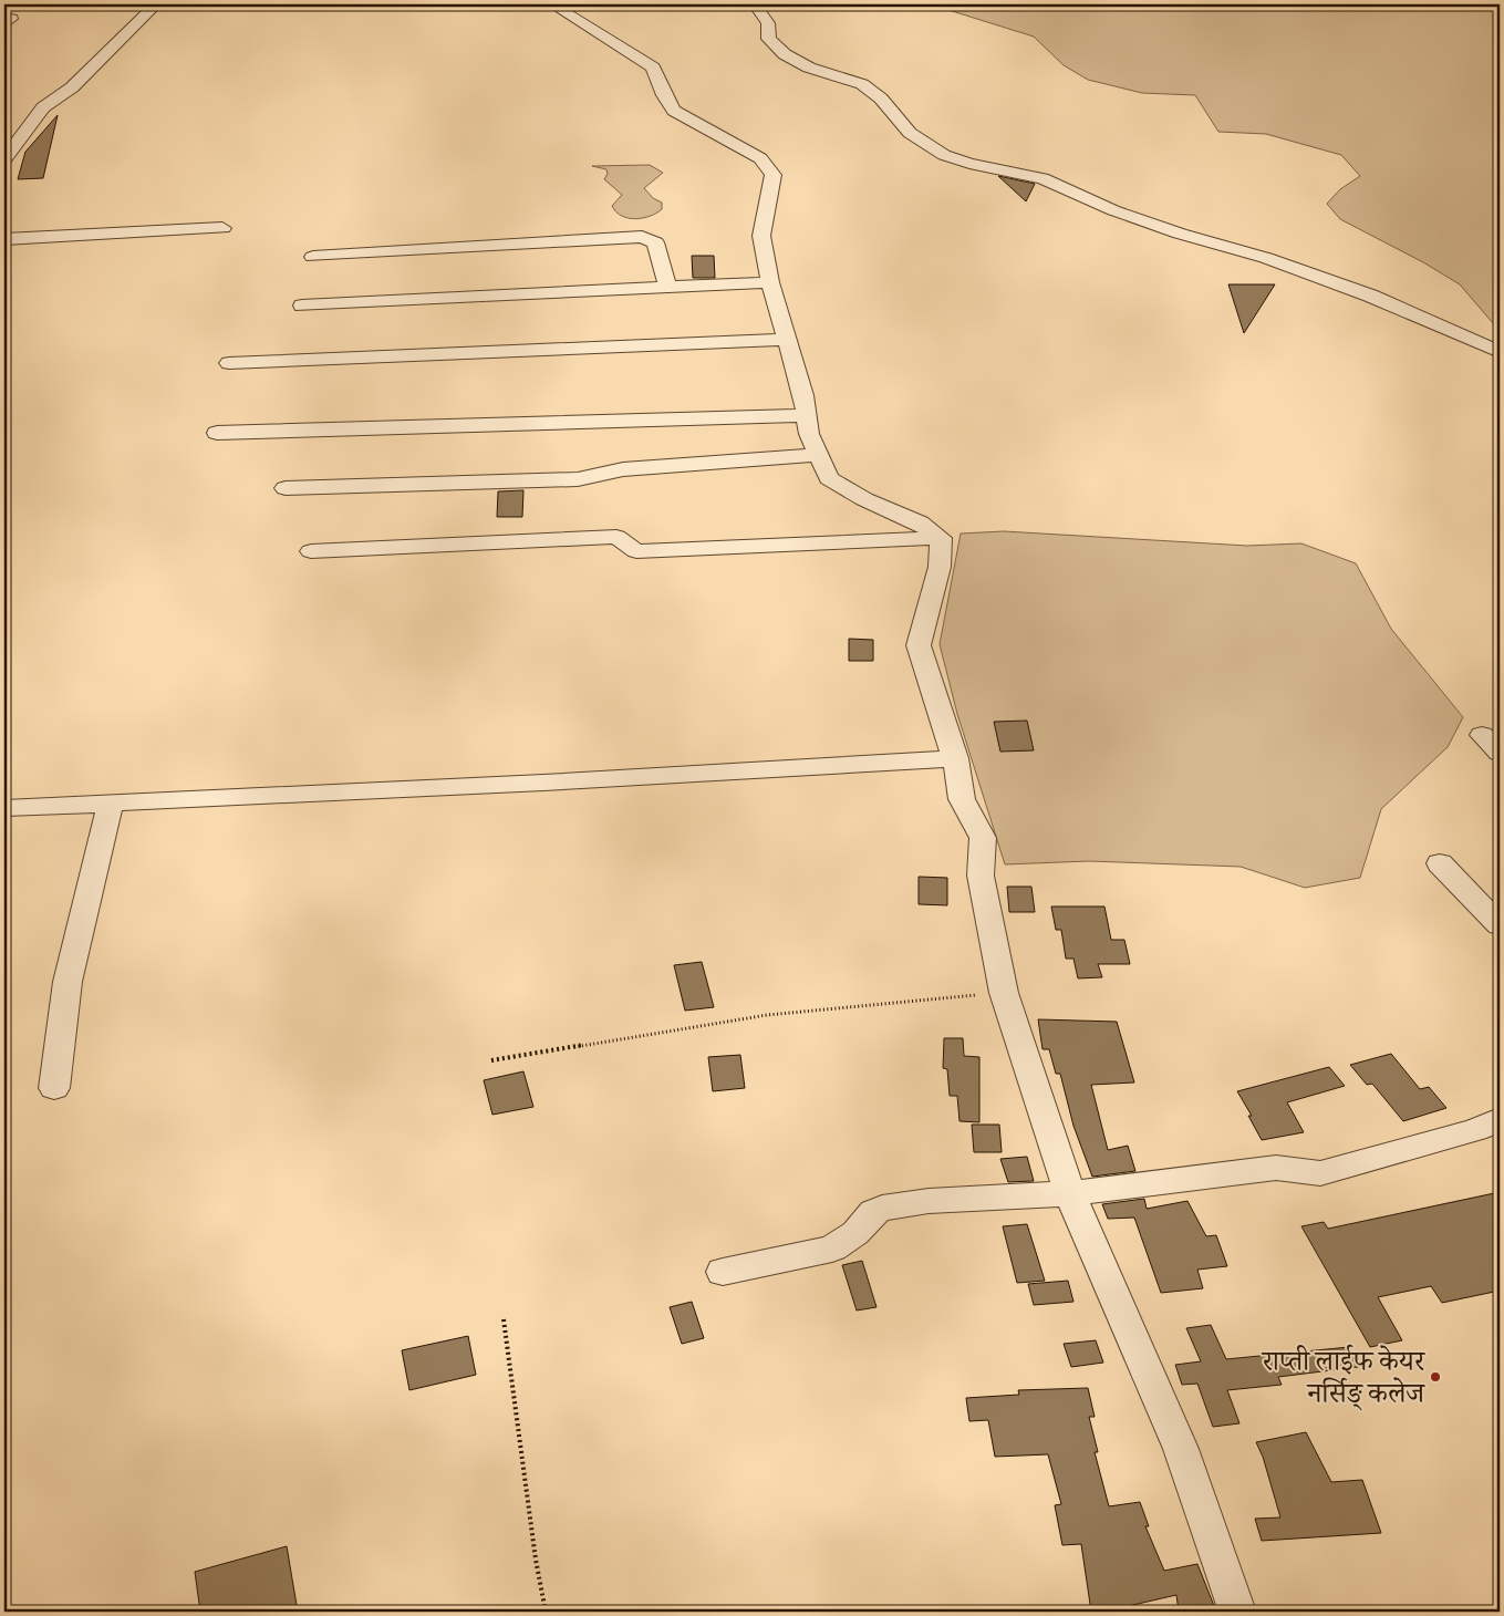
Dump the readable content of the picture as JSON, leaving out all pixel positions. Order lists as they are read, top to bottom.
{
  "places": ["राप्ती लाईफ केयर नर्सिङ् कलेज"]
}
